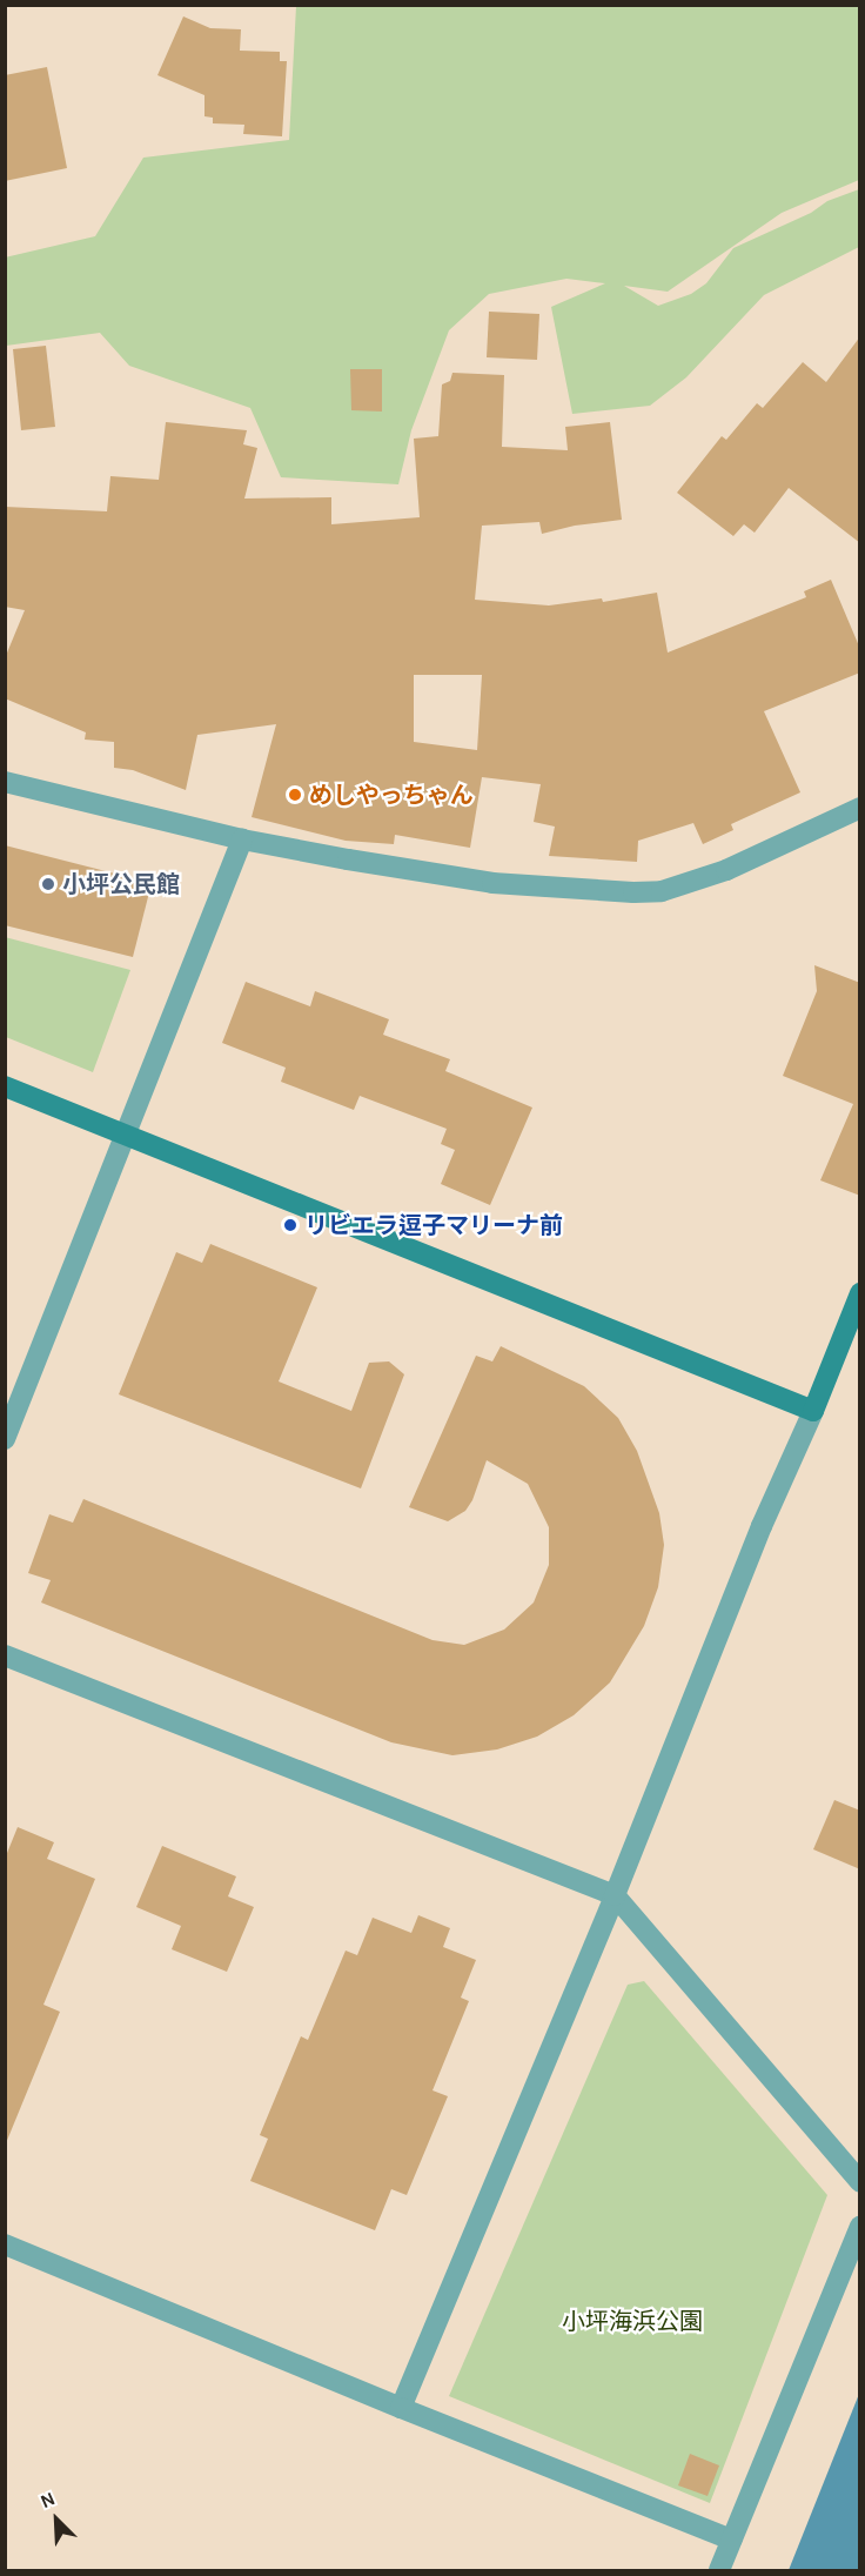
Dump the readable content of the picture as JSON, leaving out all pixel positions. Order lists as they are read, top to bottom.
{
  "parks": ["小坪海浜公園"],
  "places": ["めしやっちゃん", "小坪公民館", "リビエラ逗子マリーナ前"],
  "north": "top left"
}
